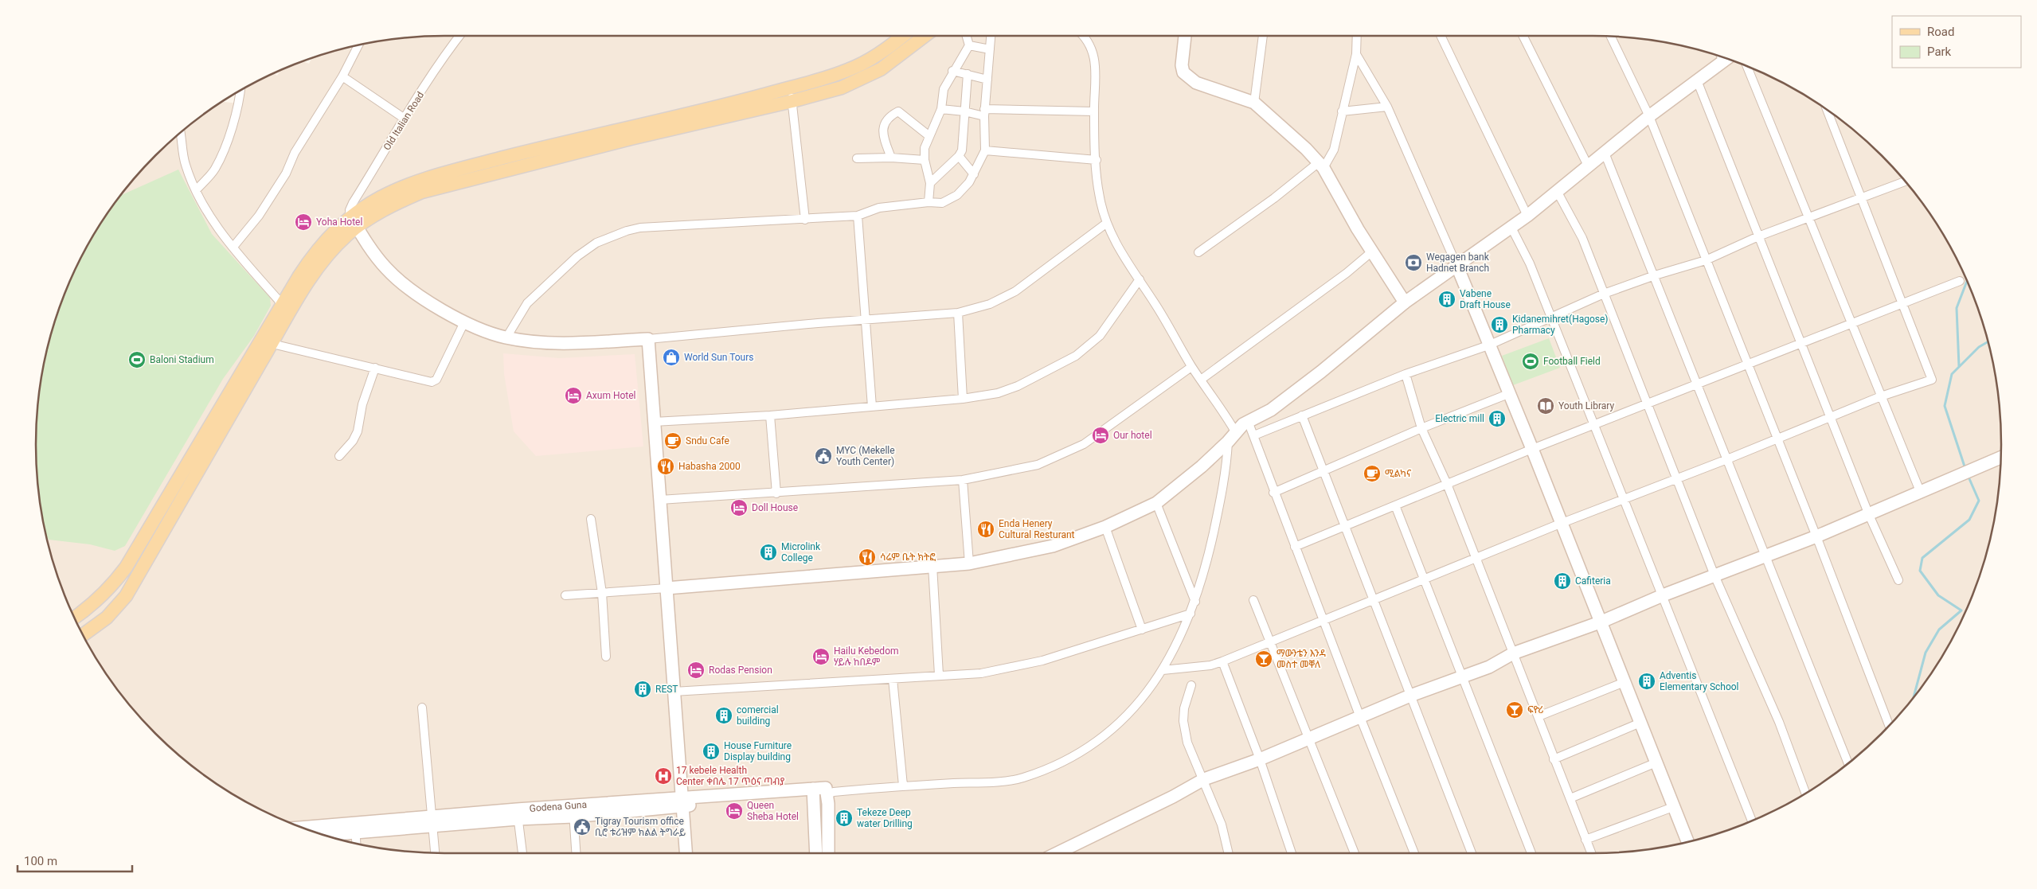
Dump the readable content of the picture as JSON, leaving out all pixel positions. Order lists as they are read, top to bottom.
{
  "streets": {
    "street": ["Old Italian Road", "Godena Guna"]
  },
  "places": {
    "hotel": [
      "Yoha Hotel",
      "Axum Hotel",
      "Our hotel",
      "Doll House",
      "Hailu Kebedom ሃይሉ ከበዶም",
      "Rodas Pension",
      "Queen Sheba Hotel"
    ],
    "bank": ["Wegagen bank Hadnet Branch"],
    "building": [
      "Vabene Draft House",
      "Kidanemihret(Hagose) Pharmacy",
      "Electric mill",
      "Microlink College",
      "Cafiteria",
      "Adventis Elementary School",
      "REST",
      "comercial building",
      "House Furniture Display building",
      "Tekeze Deep water Drilling"
    ],
    "shop": ["World Sun Tours"],
    "sports": ["Baloni Stadium", "Football Field"],
    "library": ["Youth Library"],
    "cafe": ["Sndu Cafe", "ሚልካና"],
    "public building": ["MYC (Mekelle Youth Center)", "Tigray Tourism office ቢሮ ቱሪዝም ክልል ትግራይ"],
    "restaurant": ["Habasha 2000", "Enda Henery Cultural Resturant", "ሳሬም ቤት ክትፎ"],
    "bar": ["ማውንቴን እንዳ መስተ መቐለ", "ፍዮሪ"],
    "hospital": ["17 kebele Health Center ቀበሌ 17 ጥዕና ጣብያ"]
  },
  "legend": ["Road", "Park"],
  "scale_bar": "100 m"
}
